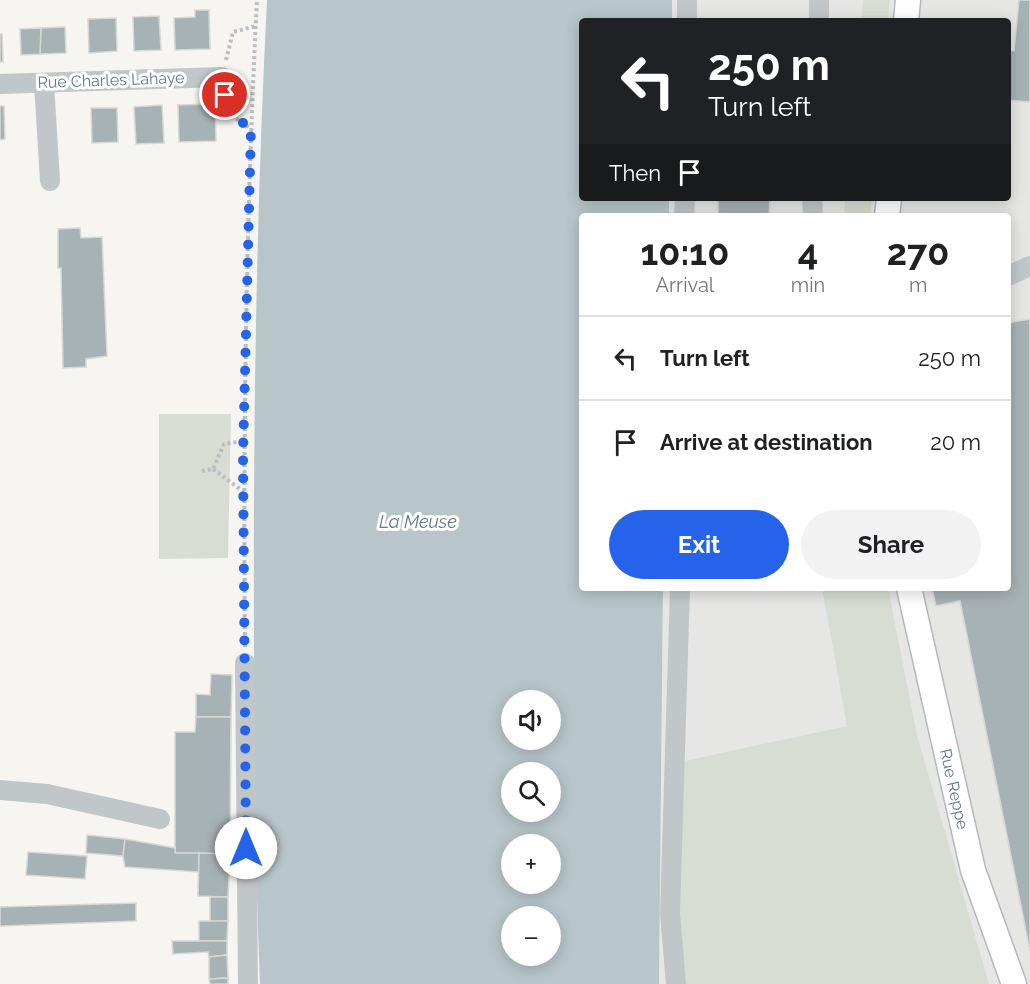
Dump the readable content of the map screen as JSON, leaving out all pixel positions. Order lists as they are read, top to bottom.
{
  "streets": {
    "main road": ["Rue Reppe"],
    "street": ["Rue Charles Lahaye"]
  },
  "water": ["La Meuse"],
  "page": {
    "turn": ["250 m", "Turn left"],
    "then": "Then",
    "eta": [
      "10:10",
      "Arrival",
      "4",
      "min",
      "270",
      "m"
    ],
    "list": [
      {
        "name": "Turn left",
        "value": "250 m"
      },
      {
        "name": "Arrive at destination",
        "value": "20 m"
      }
    ],
    "buttons": ["Exit", "Share"],
    "map_buttons": ["+", "−"]
  }
}
